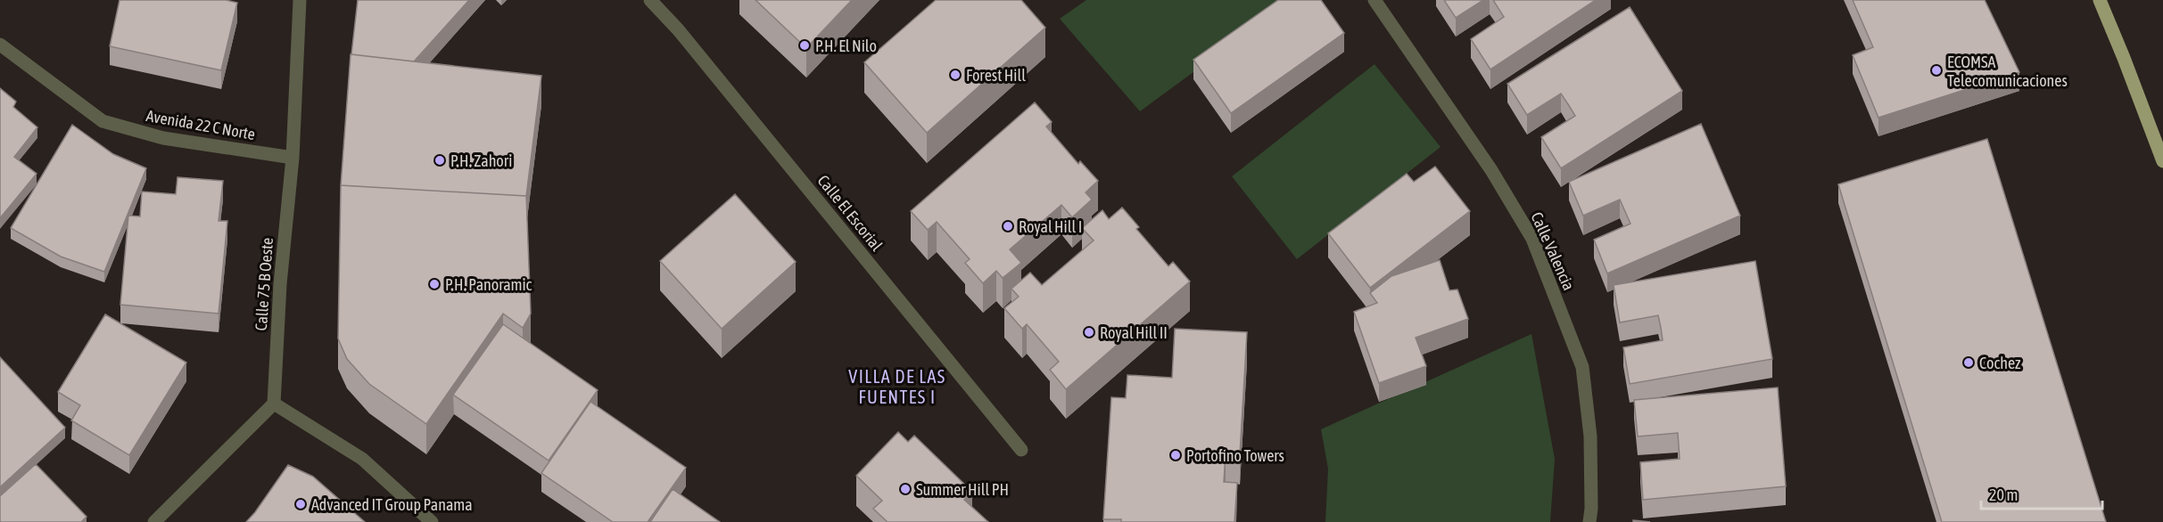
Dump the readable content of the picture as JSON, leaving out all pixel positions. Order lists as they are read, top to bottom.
{
  "streets": {
    "street": [
      "Avenida 22 C Norte",
      "Calle El Escorial",
      "Calle Valencia",
      "Calle 75 B Oeste"
    ]
  },
  "crossings": [
    ["Avenida 22 C Norte", "Calle 75 B Oeste"]
  ],
  "districts": ["VILLA DE LAS FUENTES I"],
  "places": [
    "P.H. El Nilo",
    "ECOMSA Telecomunicaciones",
    "Forest Hill",
    "P.H. Zahori",
    "Royal Hill I",
    "P.H. Panoramic",
    "Royal Hill II",
    "Cochez",
    "Portofino Towers",
    "Summer Hill PH",
    "Advanced IT Group Panama"
  ],
  "scale_bar": "20 m"
}
